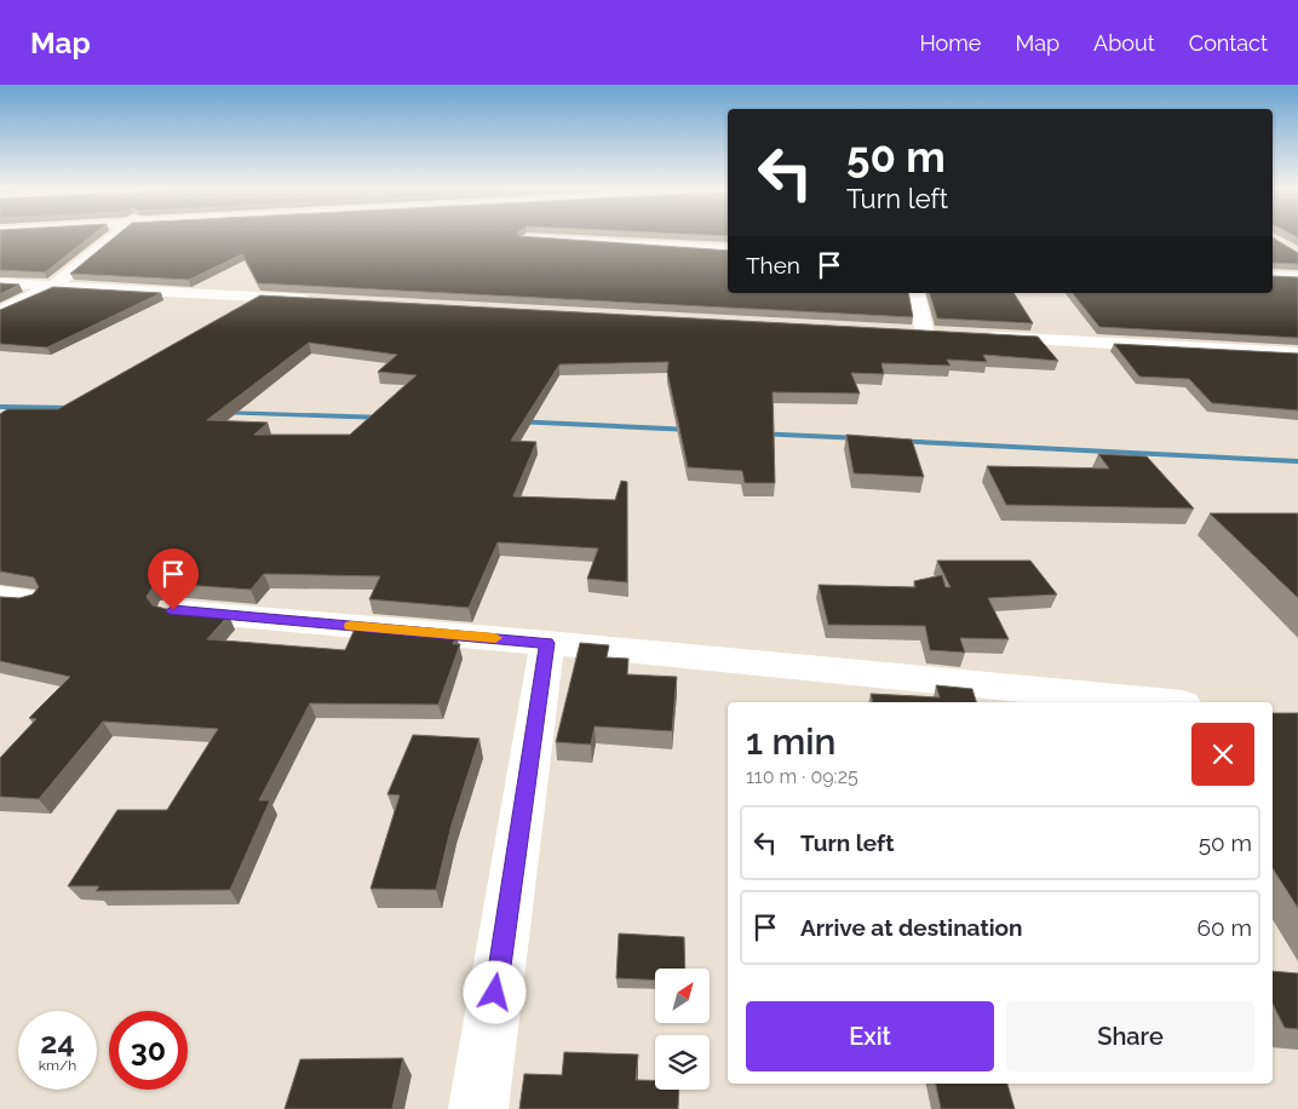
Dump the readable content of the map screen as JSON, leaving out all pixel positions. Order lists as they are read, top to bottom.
{
  "north": "top right",
  "page": {
    "header": "Map",
    "nav": [
      "Home",
      "Map",
      "About",
      "Contact"
    ],
    "turn": ["50 m", "Turn left"],
    "then": "Then",
    "heading": ["1 min", "110 m · 09:25"],
    "list": [
      {
        "name": "Turn left",
        "value": "50 m"
      },
      {
        "name": "Arrive at destination",
        "value": "60 m"
      }
    ],
    "buttons": ["Exit", "Share"],
    "speed": "24 km/h",
    "limit": "30"
  }
}
